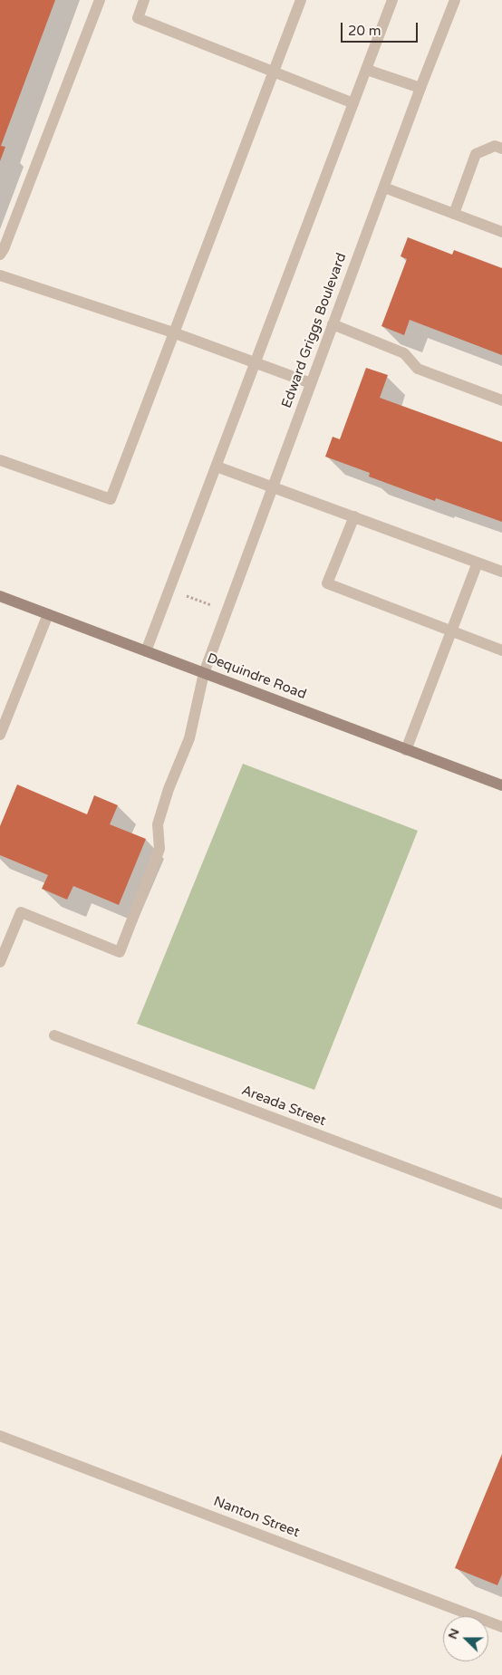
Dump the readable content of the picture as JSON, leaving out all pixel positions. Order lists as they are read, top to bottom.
{
  "streets": {
    "main road": ["Dequindre Road"],
    "street": ["Edward Griggs Boulevard", "Areada Street", "Nanton Street"]
  },
  "crossings": [
    ["Edward Griggs Boulevard", "Dequindre Road"]
  ],
  "scale_bar": "20 m",
  "north": "left"
}
